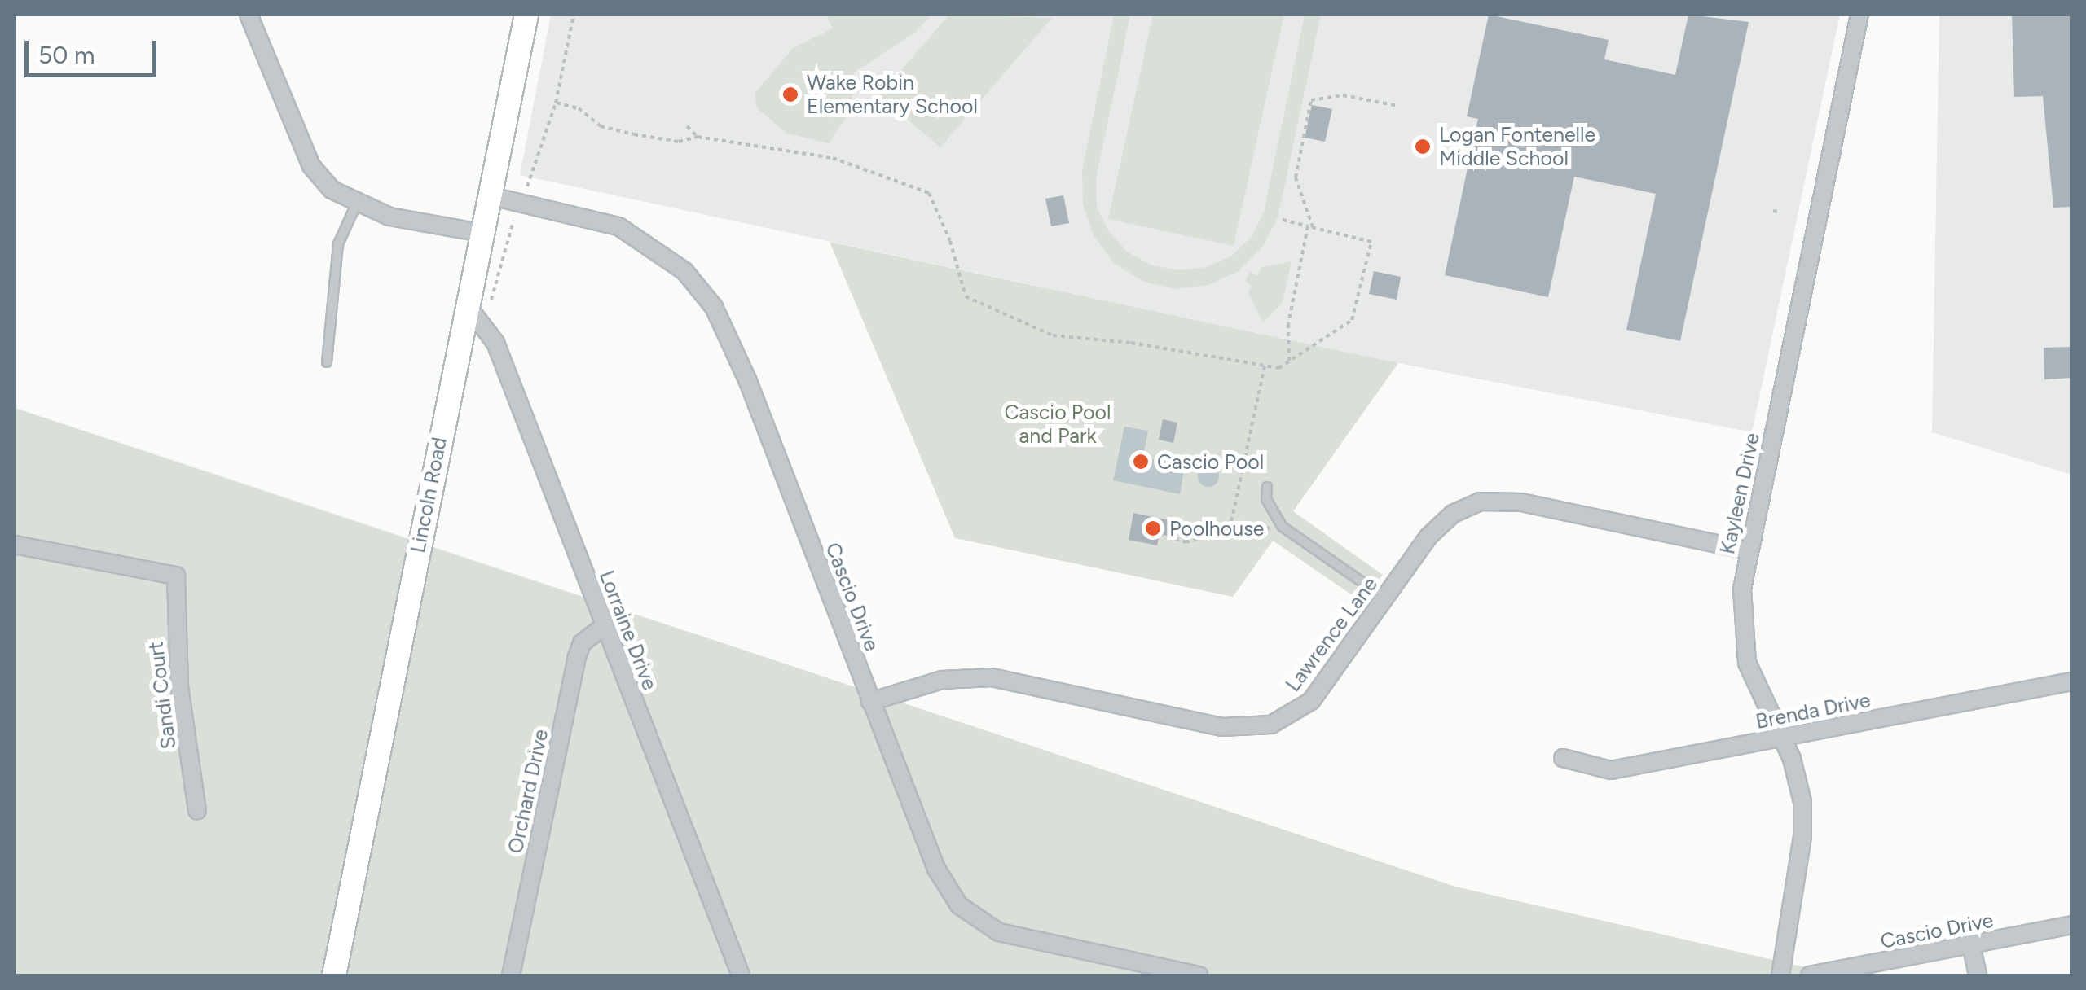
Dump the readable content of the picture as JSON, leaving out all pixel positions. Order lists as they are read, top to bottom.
{
  "streets": {
    "main road": ["Lincoln Road"],
    "street": [
      "Kayleen Drive",
      "Cascio Drive",
      "Lorraine Drive",
      "Lawrence Lane",
      "Sandi Court",
      "Brenda Drive",
      "Orchard Drive"
    ]
  },
  "crossings": [
    ["Kayleen Drive", "Lawrence Lane"],
    ["Kayleen Drive", "Brenda Drive"],
    ["Lincoln Road", "Cascio Drive"],
    ["Lincoln Road", "Lorraine Drive"],
    ["Cascio Drive", "Lawrence Lane"],
    ["Lorraine Drive", "Orchard Drive"]
  ],
  "parks": ["Cascio Pool and Park"],
  "places": [
    "Wake Robin Elementary School",
    "Logan Fontenelle Middle School",
    "Cascio Pool",
    "Poolhouse"
  ],
  "scale_bar": "50 m"
}
